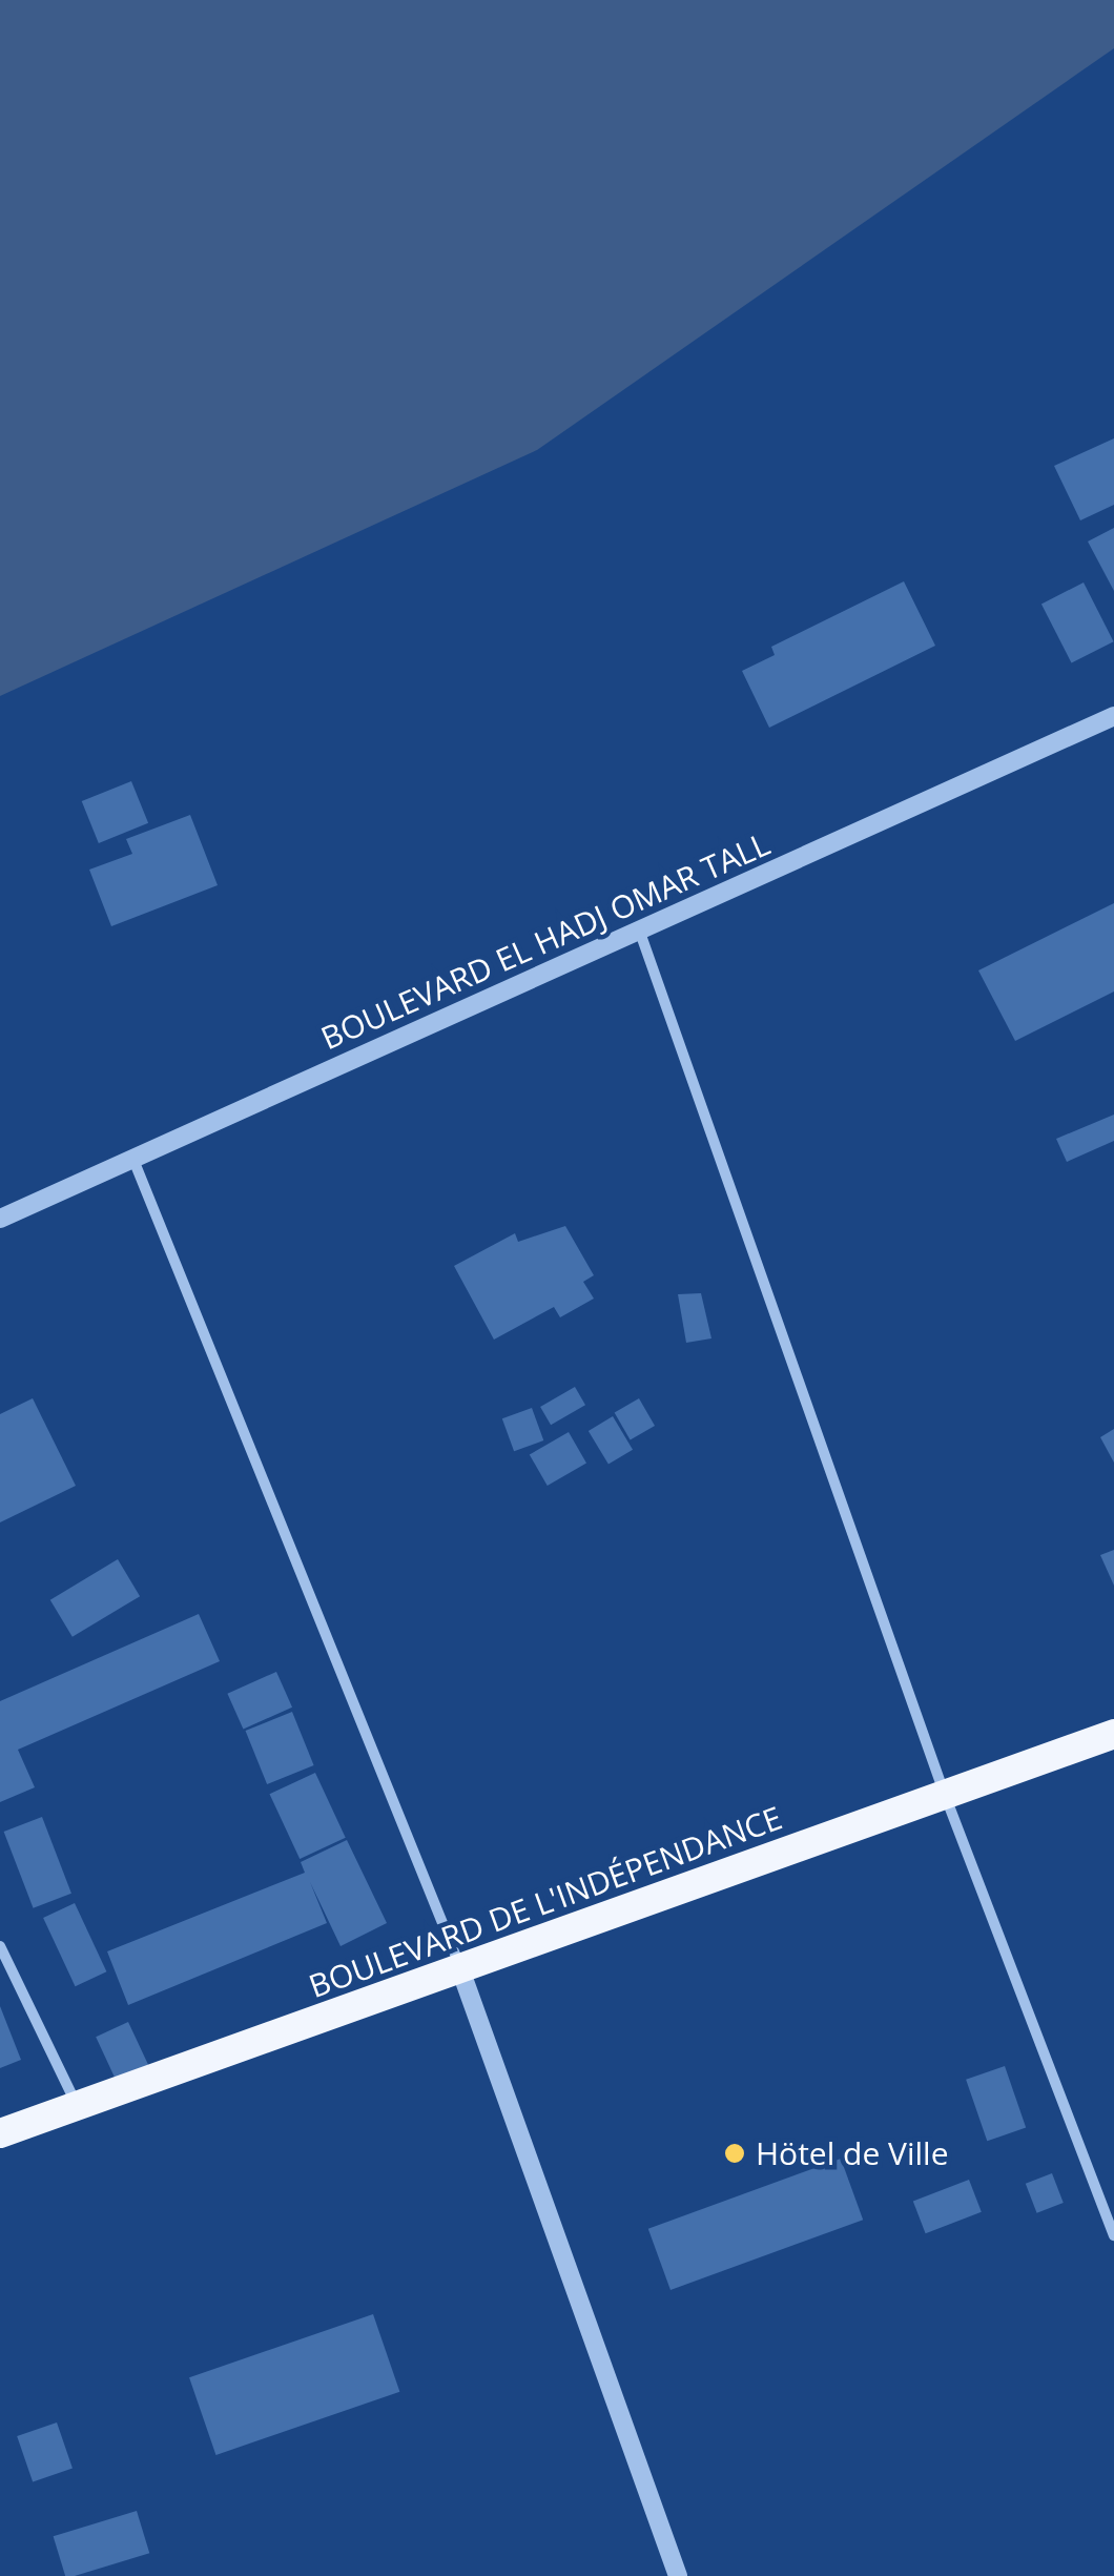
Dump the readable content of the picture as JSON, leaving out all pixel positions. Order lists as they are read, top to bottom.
{
  "streets": {
    "highway": ["BOULEVARD DE L'INDÉPENDANCE"],
    "street": ["BOULEVARD EL HADJ OMAR TALL"]
  },
  "places": ["Hötel de Ville"]
}
